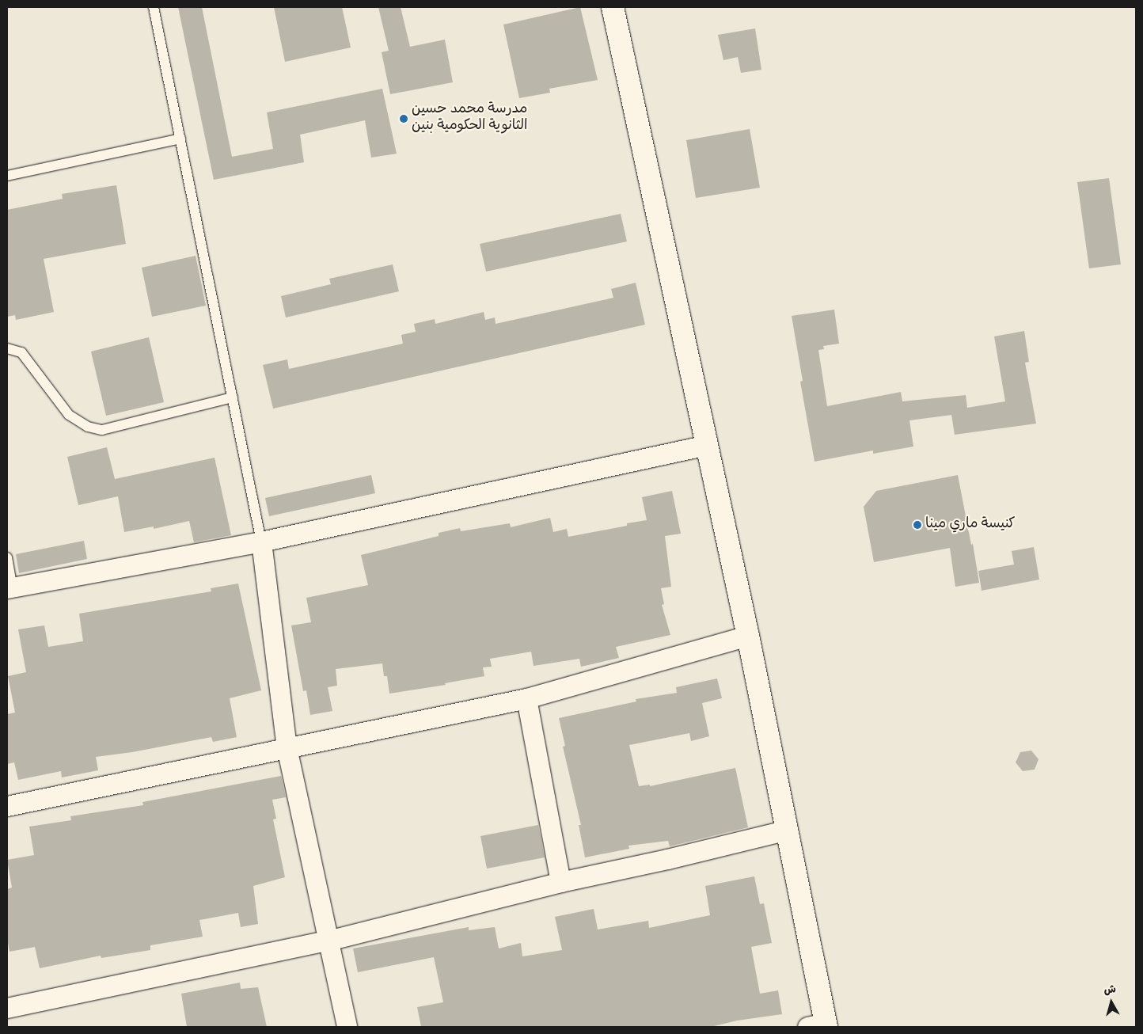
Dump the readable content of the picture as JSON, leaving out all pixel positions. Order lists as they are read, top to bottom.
{
  "places": ["مدرسة محمد حسين الثانوية الحكومية بنين", "كنيسة ماري مينا"],
  "north": "top"
}
